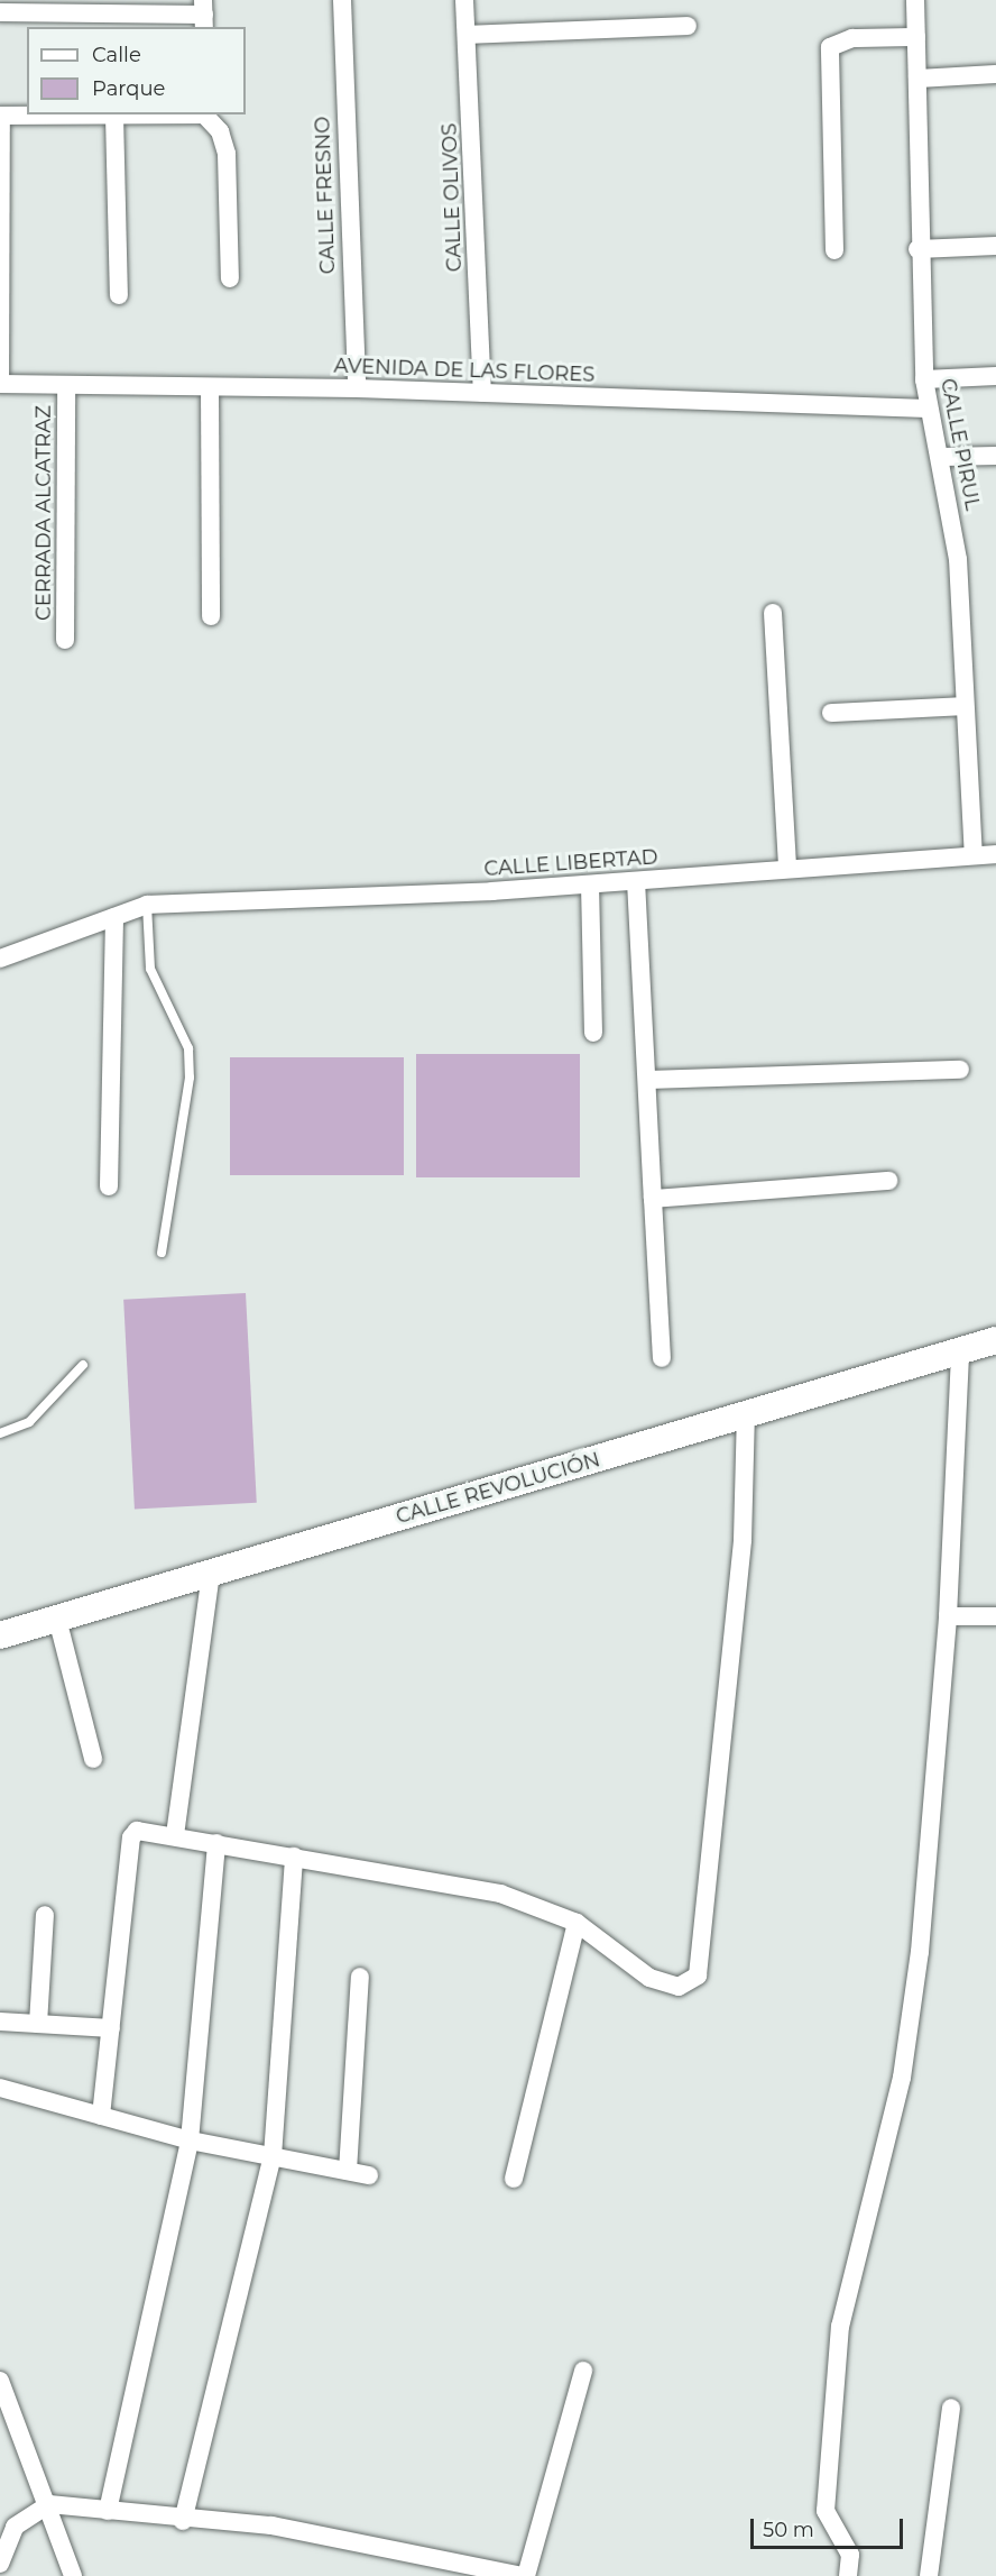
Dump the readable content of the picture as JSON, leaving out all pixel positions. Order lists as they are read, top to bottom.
{
  "streets": {
    "street": [
      "CALLE FRESNO",
      "CALLE OLIVOS",
      "AVENIDA DE LAS FLORES",
      "CALLE PIRUL",
      "CERRADA ALCATRAZ",
      "CALLE LIBERTAD",
      "CALLE REVOLUCIÓN"
    ]
  },
  "crossings": [
    ["CALLE FRESNO", "AVENIDA DE LAS FLORES"],
    ["CALLE OLIVOS", "AVENIDA DE LAS FLORES"],
    ["AVENIDA DE LAS FLORES", "CALLE PIRUL"],
    ["AVENIDA DE LAS FLORES", "CERRADA ALCATRAZ"],
    ["CALLE PIRUL", "CALLE LIBERTAD"]
  ],
  "legend": ["Calle", "Parque"],
  "scale_bar": "50 m"
}
